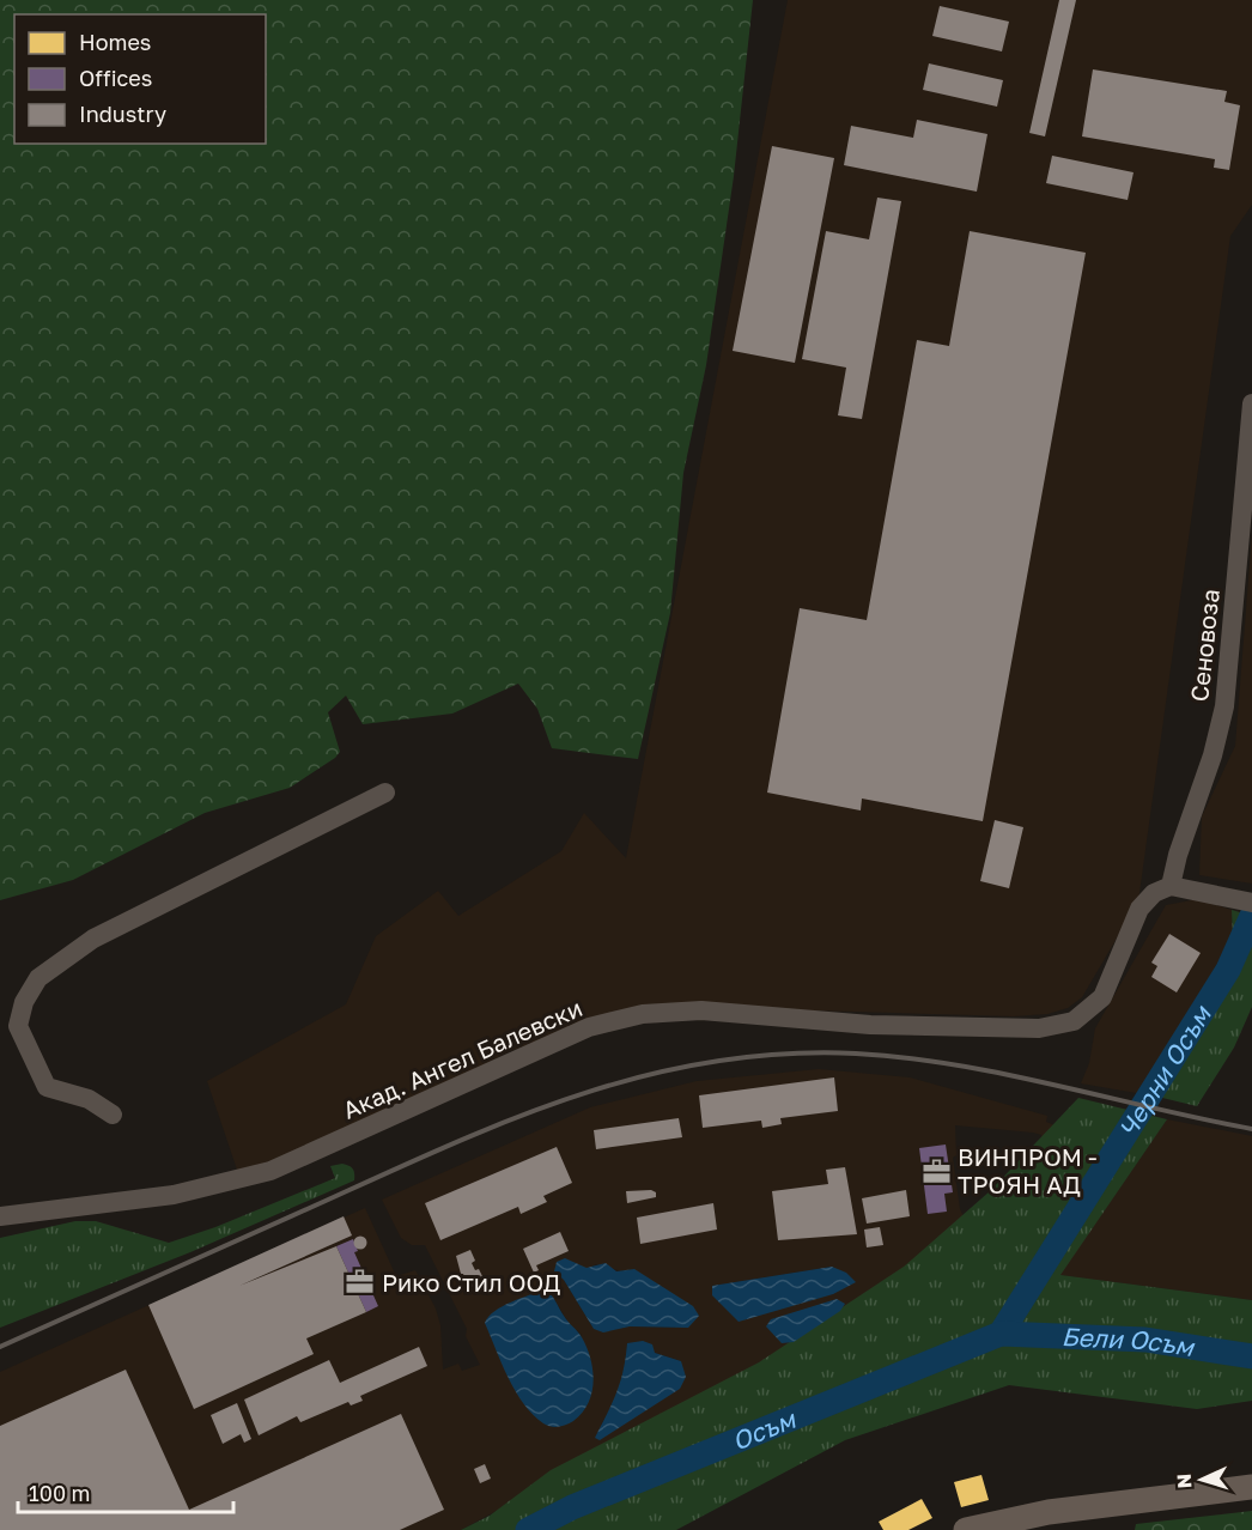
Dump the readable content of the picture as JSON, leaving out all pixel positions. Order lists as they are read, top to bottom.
{
  "streets": {
    "street": ["Сеновоза", "Акад. Ангел Балевски"]
  },
  "crossings": [
    ["Сеновоза", "Акад. Ангел Балевски"]
  ],
  "water": ["Черни Осъм", "Бели Осъм", "Осъм"],
  "places": {
    "office": ["ВИНПРОМ - ТРОЯН АД", "Рико Стил ООД"]
  },
  "legend": ["Homes", "Offices", "Industry"],
  "scale_bar": "100 m",
  "north": "left"
}
